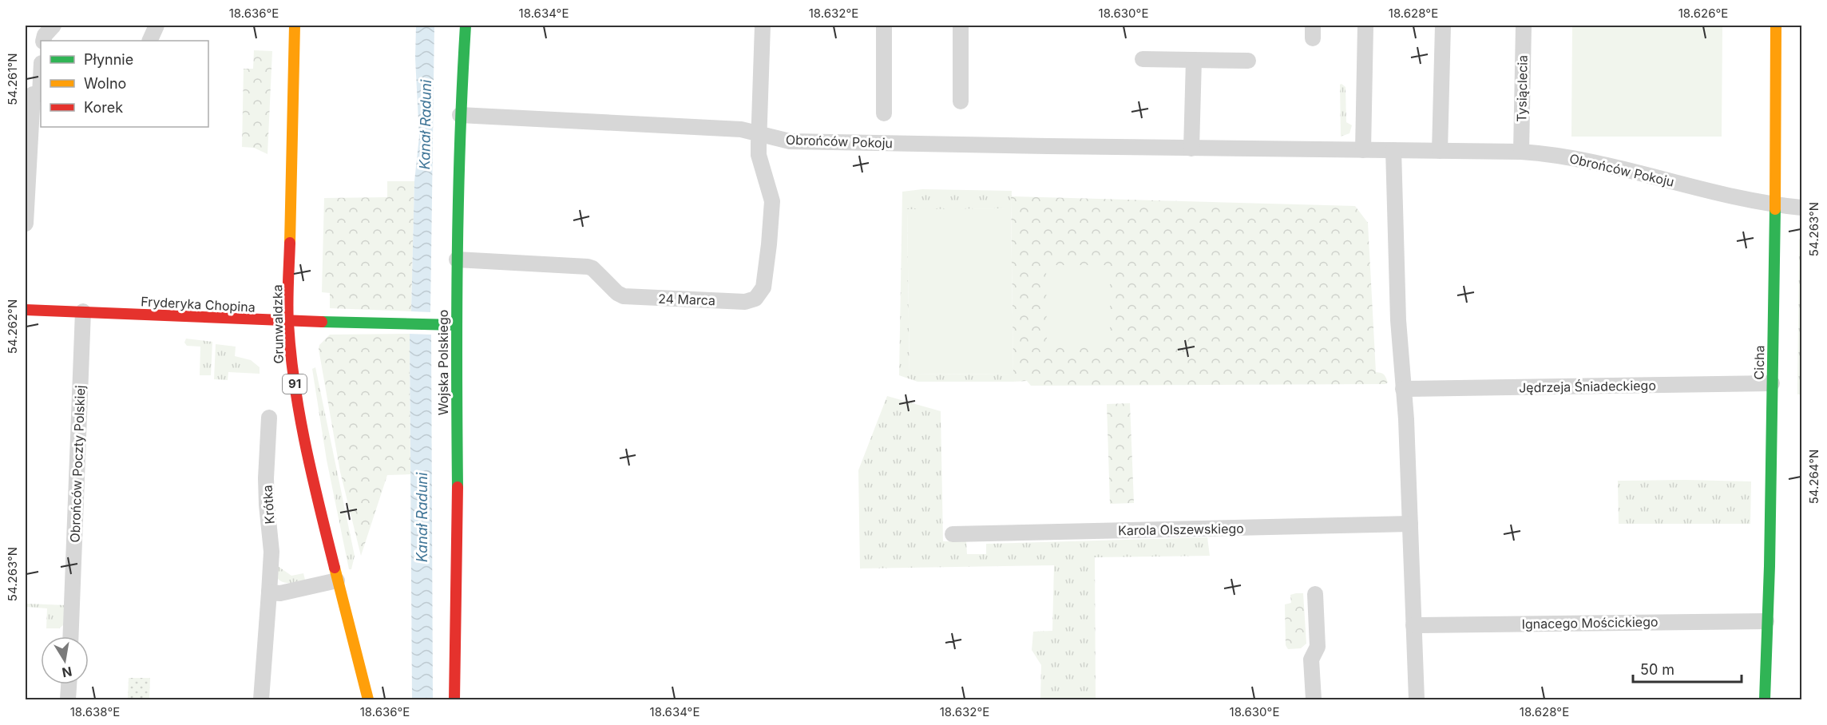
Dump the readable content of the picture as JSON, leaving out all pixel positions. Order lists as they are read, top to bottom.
{
  "streets": {
    "street": [
      "Tysiąclecia",
      "Obrońców Pokoju",
      "24 Marca",
      "Fryderyka Chopina",
      "Grunwaldzka",
      "Wojska Polskiego",
      "Cicha",
      "91",
      "Jędrzeja Śniadeckiego",
      "Obrońców Poczty Polskiej",
      "Krótka",
      "Karola Olszewskiego",
      "Ignacego Mościckiego"
    ]
  },
  "crossings": [
    ["Tysiąclecia", "Obrońców Pokoju"],
    ["Obrońców Pokoju", "24 Marca"],
    ["Obrońców Pokoju", "Wojska Polskiego"],
    ["Obrońców Pokoju", "Cicha"],
    ["24 Marca", "Wojska Polskiego"],
    ["Fryderyka Chopina", "Grunwaldzka"],
    ["Fryderyka Chopina", "Wojska Polskiego"],
    ["Fryderyka Chopina", "Obrońców Poczty Polskiej"],
    ["Cicha", "Jędrzeja Śniadeckiego"],
    ["Cicha", "Ignacego Mościckiego"]
  ],
  "water": ["Kanał Raduni"],
  "legend": ["Płynnie", "Wolno", "Korek"],
  "scale_bar": "50 m",
  "north": "bottom",
  "coordinates": [
    "18.636°E",
    "18.634°E",
    "18.632°E",
    "18.630°E",
    "18.628°E",
    "18.626°E",
    "54.261°N",
    "54.263°N",
    "54.262°N",
    "54.264°N",
    "18.638°E"
  ]
}
